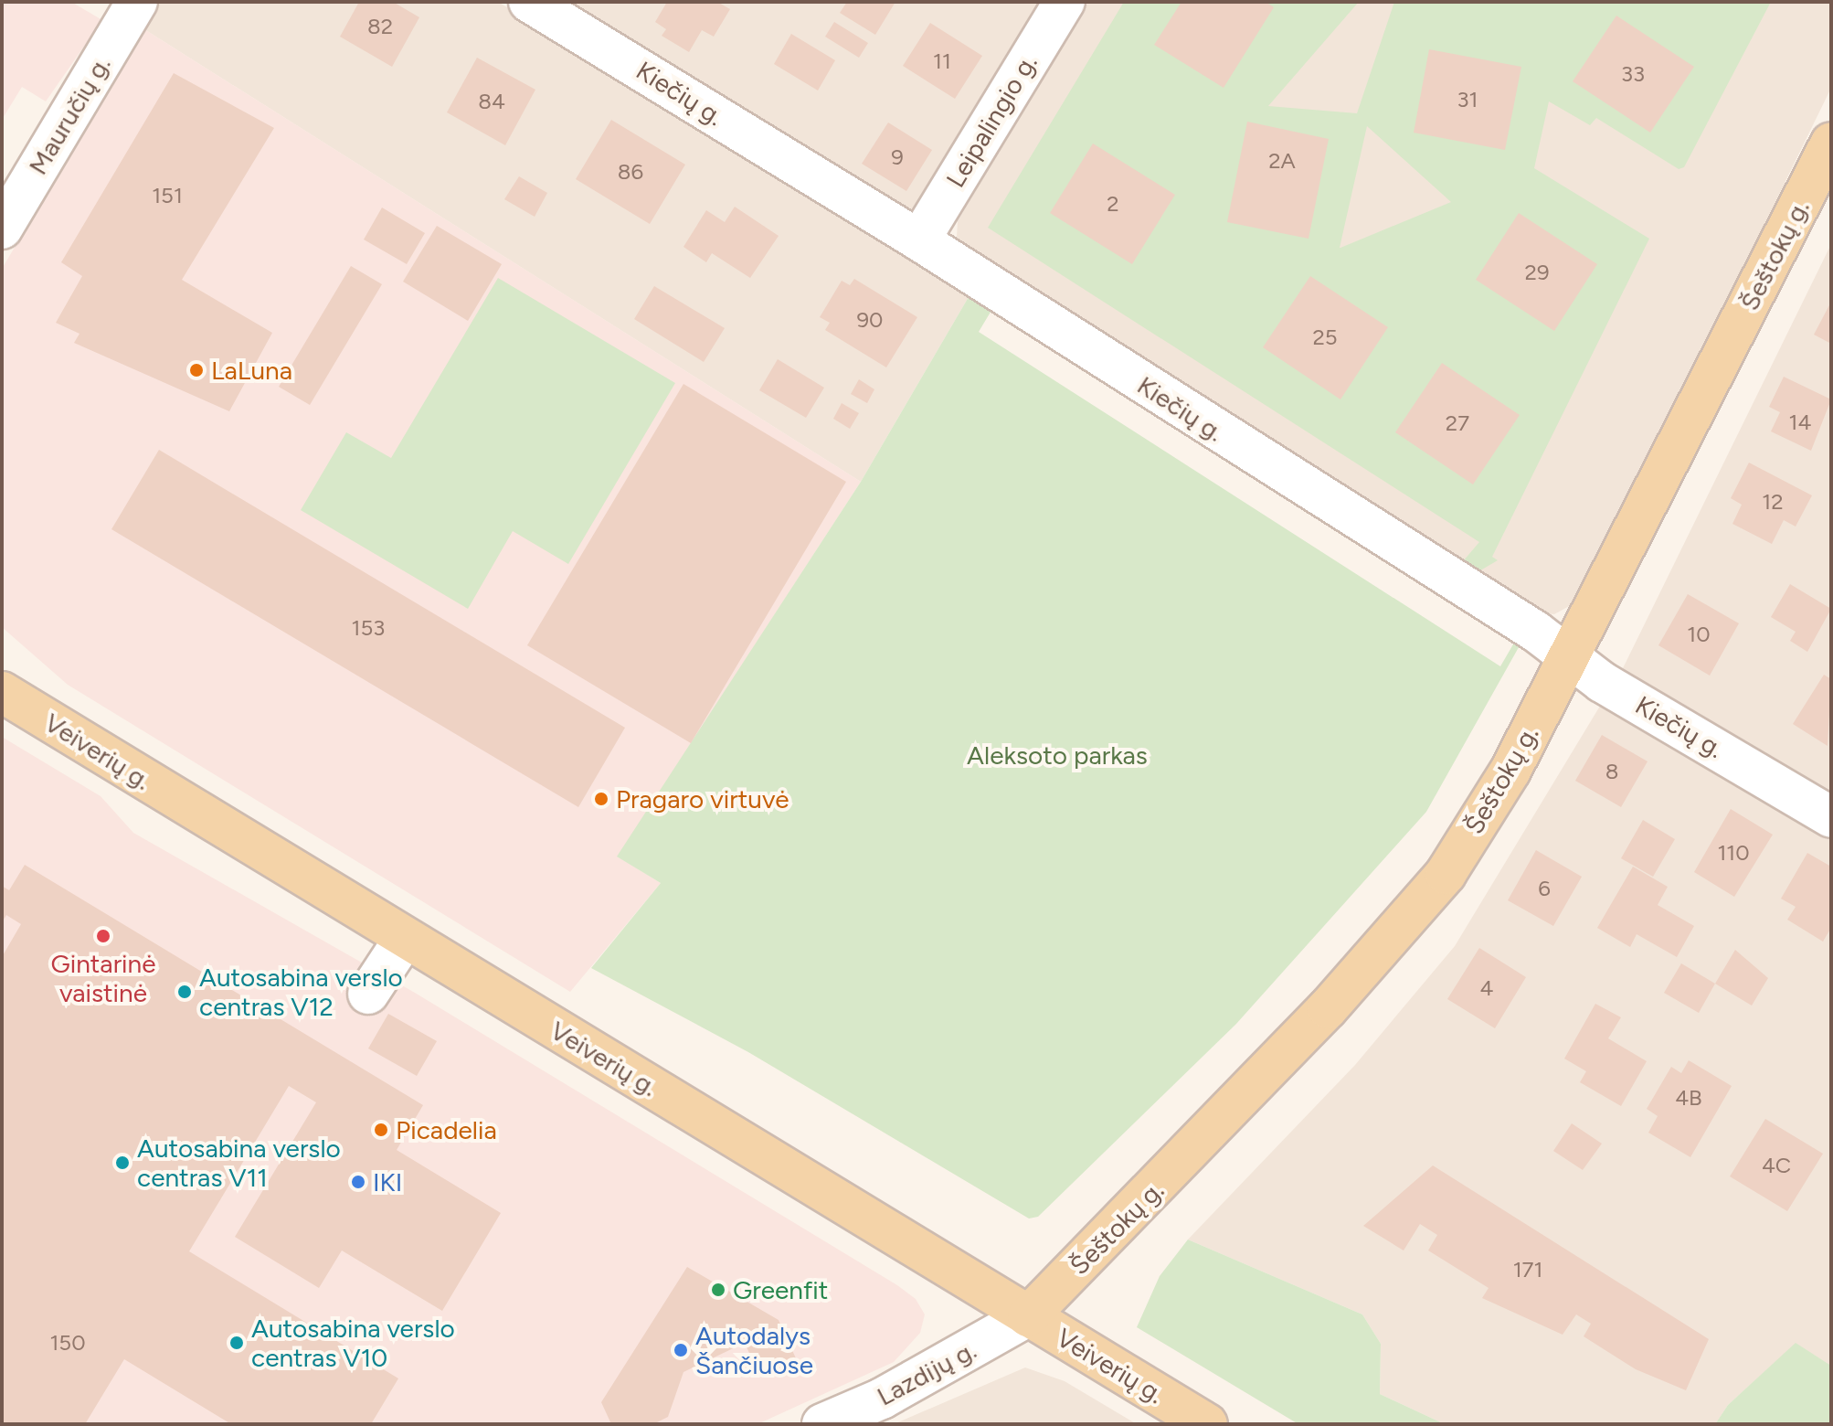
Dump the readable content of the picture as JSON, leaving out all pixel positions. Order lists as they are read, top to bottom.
{
  "streets": {
    "main road": ["Šeštokų g.", "Veiverių g."],
    "street": [
      "Kiečių g.",
      "Mauručių g.",
      "Leipalingio g.",
      "Lazdijų g."
    ]
  },
  "crossings": [
    ["Kiečių g.", "Leipalingio g."],
    ["Kiečių g.", "Šeštokų g."],
    ["Šeštokų g.", "Veiverių g."],
    ["Šeštokų g.", "Lazdijų g."],
    ["Veiverių g.", "Lazdijų g."]
  ],
  "parks": ["Aleksoto parkas"],
  "places": [
    "LaLuna",
    "Pragaro virtuvė",
    "Gintarinė vaistinė",
    "Autosabina verslo centras V12",
    "Picadelia",
    "Autosabina verslo centras V11",
    "IKI",
    "Greenfit",
    "Autosabina verslo centras V10",
    "Autodalys Šančiuose"
  ],
  "house_numbers": [
    "82",
    "11",
    "33",
    "31",
    "84",
    "9",
    "2A",
    "86",
    "151",
    "2",
    "29",
    "90",
    "25",
    "14",
    "27",
    "12",
    "153",
    "10",
    "8",
    "110",
    "6",
    "4",
    "4B",
    "4C",
    "171",
    "150"
  ]
}
